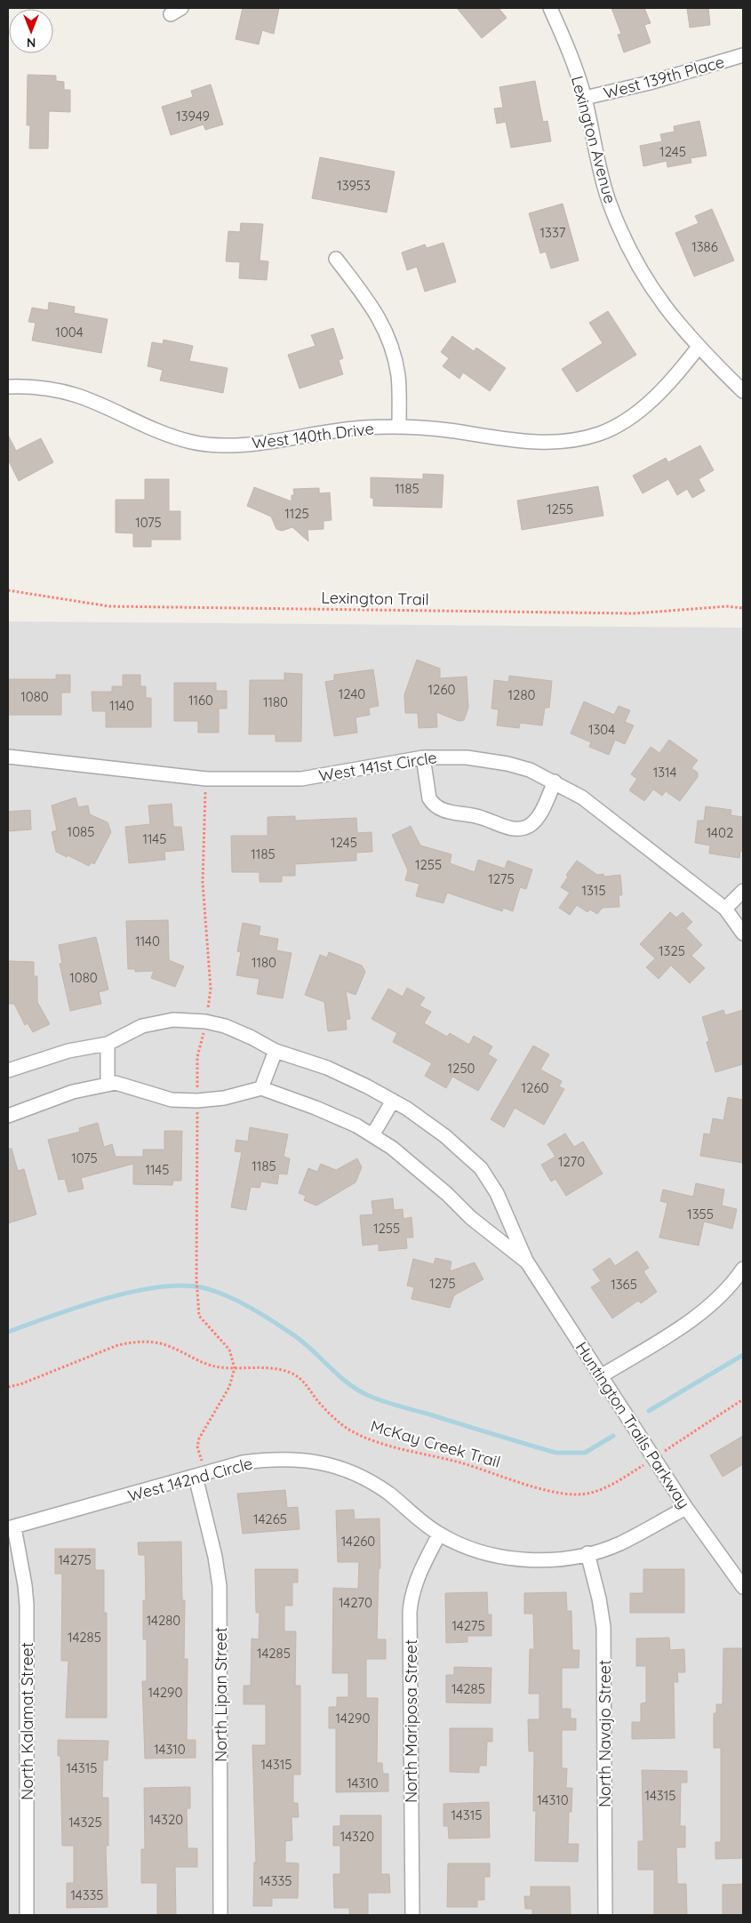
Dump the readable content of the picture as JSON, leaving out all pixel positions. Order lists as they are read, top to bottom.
{
  "streets": {
    "street": [
      "West 139th Place",
      "Lexington Avenue",
      "West 140th Drive",
      "West 141st Circle",
      "Huntington Trails Parkway",
      "West 142nd Circle",
      "North Lipan Street",
      "North Kalamat Street",
      "North Mariposa Street",
      "North Navajo Street"
    ],
    "path": ["Lexington Trail", "McKay Creek Trail"]
  },
  "crossings": [
    ["West 139th Place", "Lexington Avenue"],
    ["Lexington Avenue", "West 140th Drive"],
    ["Huntington Trails Parkway", "West 142nd Circle"],
    ["West 142nd Circle", "North Lipan Street"],
    ["West 142nd Circle", "North Kalamat Street"],
    ["West 142nd Circle", "North Mariposa Street"],
    ["West 142nd Circle", "North Navajo Street"]
  ],
  "house_numbers": [
    "13949",
    "1245",
    "13953",
    "1337",
    "1386",
    "1004",
    "1185",
    "1255",
    "1125",
    "1075",
    "1260",
    "1240",
    "1280",
    "1080",
    "1160",
    "1180",
    "1140",
    "1304",
    "1314",
    "1085",
    "1402",
    "1145",
    "1245",
    "1185",
    "1255",
    "1275",
    "1315",
    "1140",
    "1325",
    "1180",
    "1080",
    "1250",
    "1260",
    "1075",
    "1270",
    "1185",
    "1145",
    "1355",
    "1255",
    "1275",
    "1365",
    "14265",
    "14260",
    "14275",
    "14270",
    "14280",
    "14275",
    "14285",
    "14285",
    "14285",
    "14290",
    "14290",
    "14310",
    "14315",
    "14315",
    "14310",
    "14315",
    "14310",
    "14315",
    "14320",
    "14325",
    "14320",
    "14335",
    "14335"
  ],
  "north": "bottom"
}
